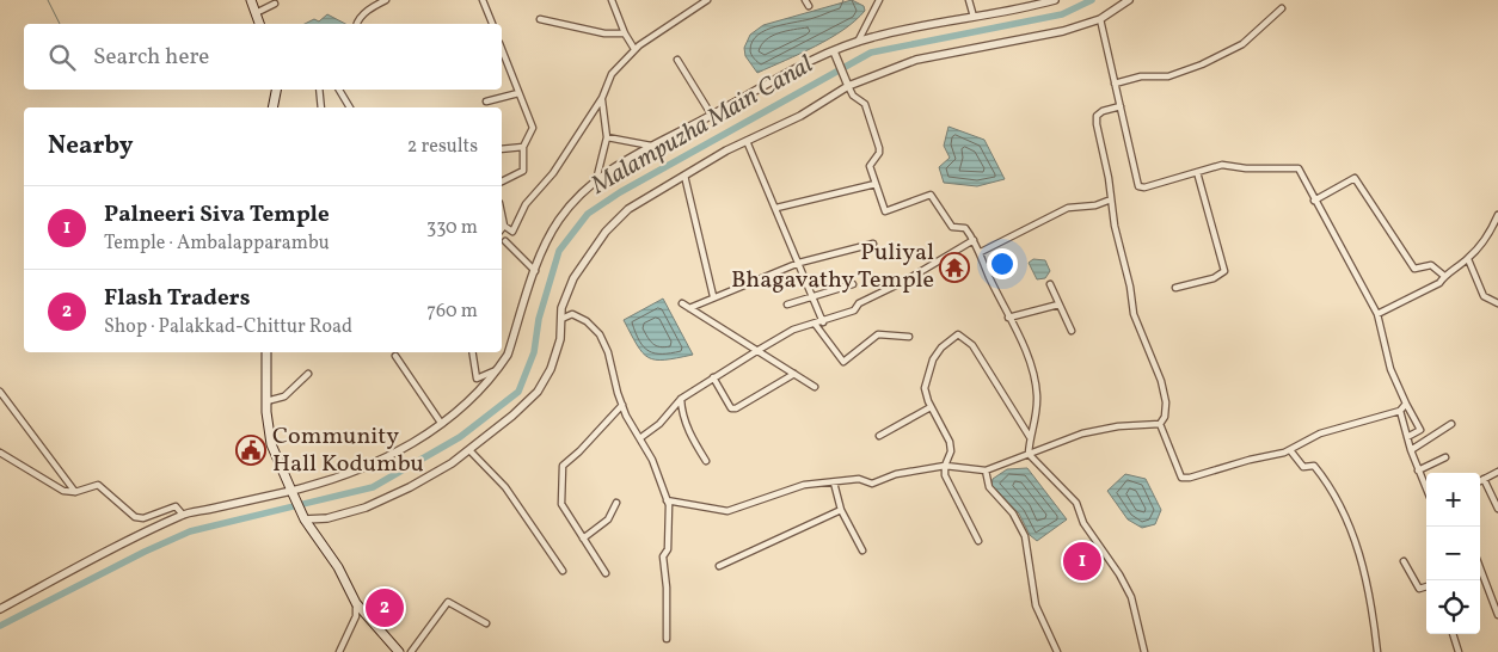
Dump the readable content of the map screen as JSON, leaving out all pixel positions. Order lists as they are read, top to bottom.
{
  "water": ["Malampuzha Main Canal"],
  "places": {
    "temple": ["Puliyal Bhagavathy Temple"],
    "public building": ["Community Hall Kodumbu"]
  },
  "page": {
    "search": "Search here",
    "heading": ["Nearby", "2 results"],
    "list": [
      {
        "mark": "1",
        "name": "Palneeri Siva Temple",
        "note": "Temple · Ambalapparambu",
        "value": "330 m"
      },
      {
        "mark": "2",
        "name": "Flash Traders",
        "note": "Shop · Palakkad-Chittur Road",
        "value": "760 m"
      }
    ],
    "map_buttons": ["+", "−"],
    "pins": ["1", "2"]
  }
}
